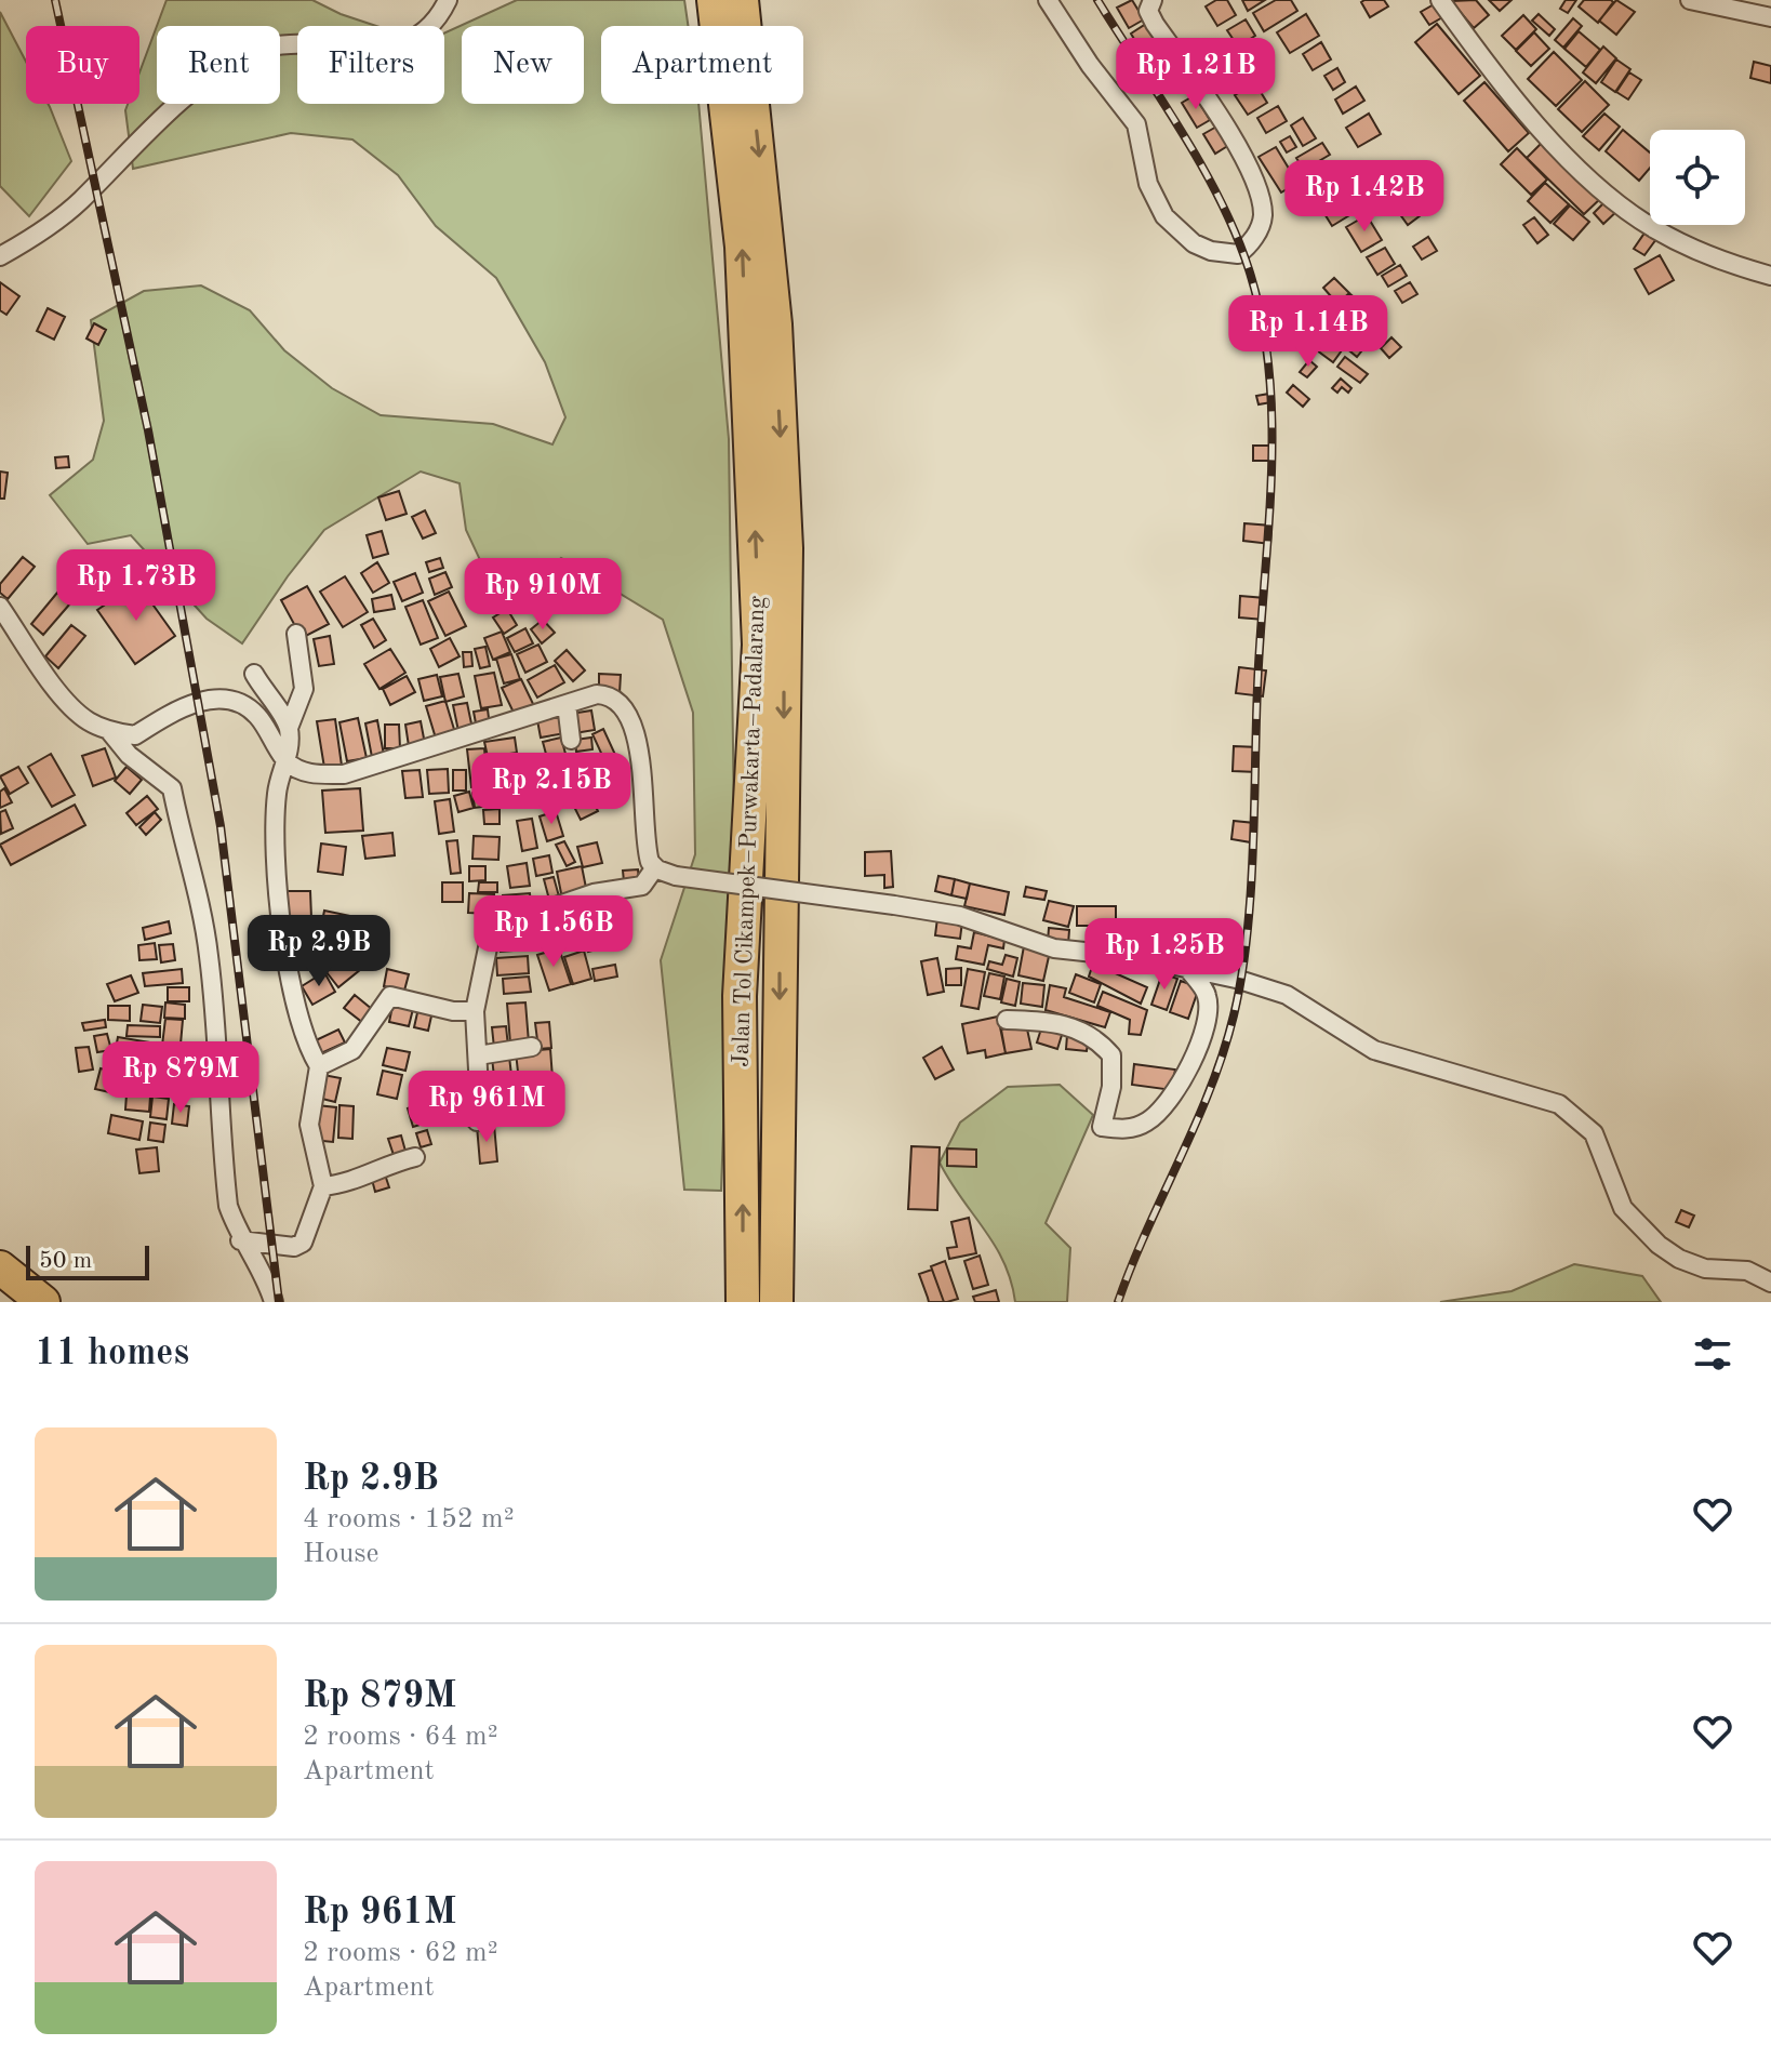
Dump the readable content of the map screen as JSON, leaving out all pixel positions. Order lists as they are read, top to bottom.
{
  "streets": {
    "highway": ["Jalan Tol Cikampek–Purwakarta–Padalarang"]
  },
  "scale_bar": "50 m",
  "page": {
    "chip": [
      "Buy",
      "Rent",
      "Filters",
      "New",
      "Apartment"
    ],
    "price": [
      "Rp 1.21B",
      "Rp 1.42B",
      "Rp 1.14B",
      "Rp 1.73B",
      "Rp 910M",
      "Rp 2.15B",
      "Rp 1.56B",
      "Rp 2.9B",
      "Rp 1.25B",
      "Rp 879M",
      "Rp 961M"
    ],
    "scale": "50 m",
    "heading": "11 homes",
    "list": [
      {
        "name": "Rp 2.9B",
        "note": "4 rooms · 152 m² · House"
      },
      {
        "name": "Rp 879M",
        "note": "2 rooms · 64 m² · Apartment"
      },
      {
        "name": "Rp 961M",
        "note": "2 rooms · 62 m² · Apartment"
      }
    ]
  }
}
